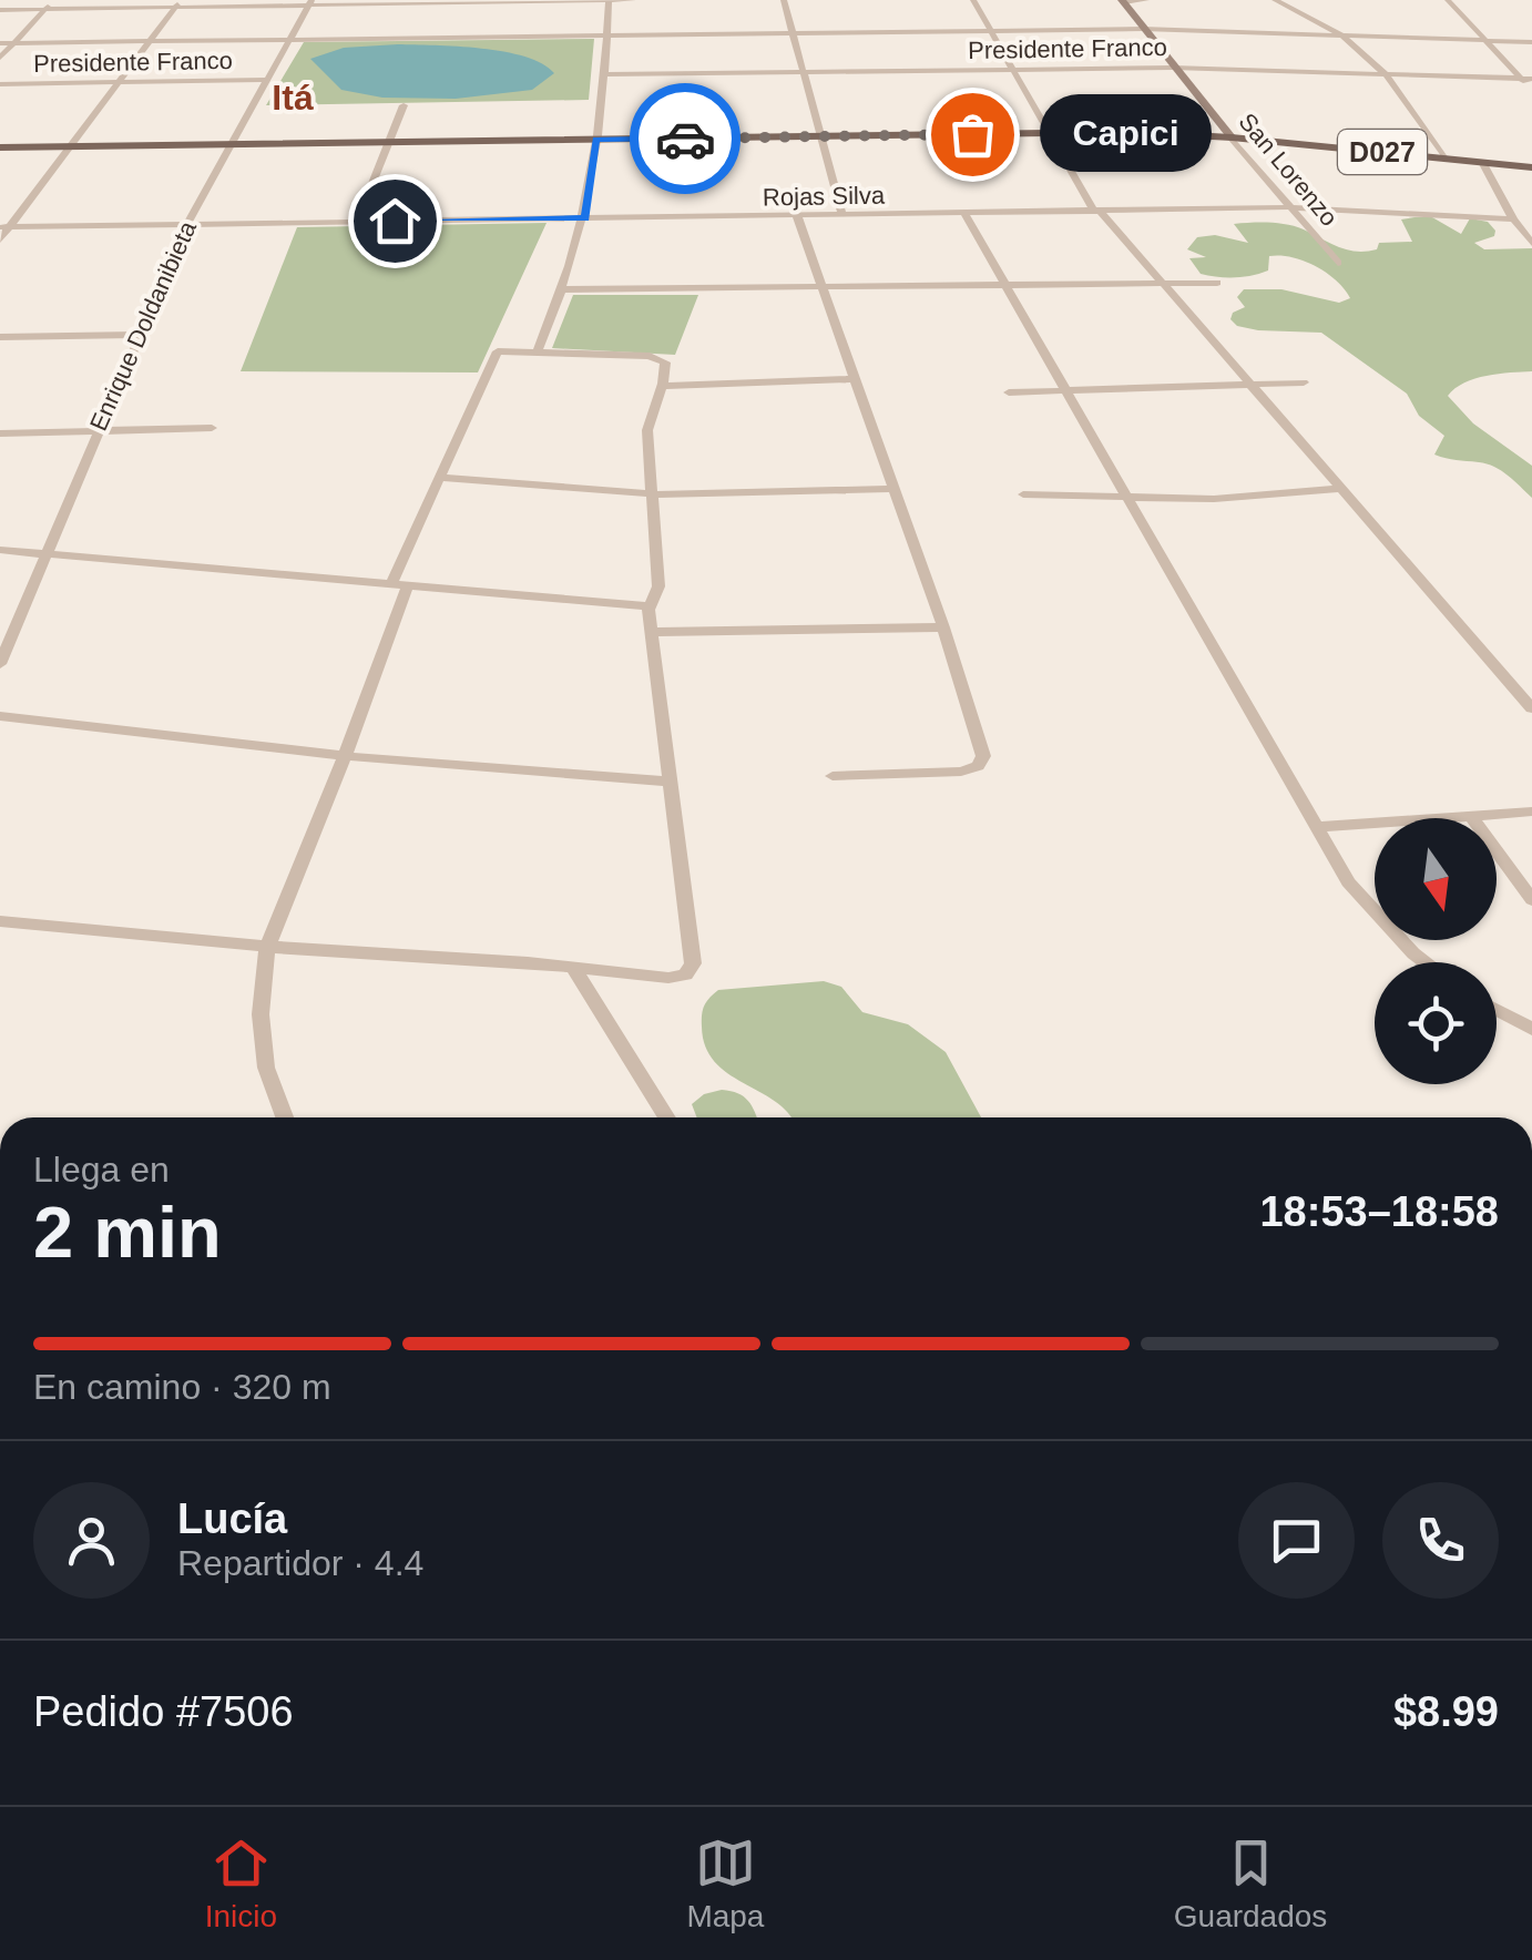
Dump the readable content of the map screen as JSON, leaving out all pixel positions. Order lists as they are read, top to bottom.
{
  "streets": {
    "main road": ["D027"],
    "street": [
      "Presidente Franco",
      "San Lorenzo",
      "Rojas Silva",
      "Enrique Doldanibieta"
    ]
  },
  "crossings": [
    ["Presidente Franco", "San Lorenzo"],
    ["Presidente Franco", "Enrique Doldanibieta"],
    ["D027", "San Lorenzo"],
    ["D027", "Enrique Doldanibieta"],
    ["San Lorenzo", "Rojas Silva"],
    ["Rojas Silva", "Enrique Doldanibieta"]
  ],
  "districts": ["Itá"],
  "places": ["Capici"],
  "north": "bottom",
  "page": {
    "bubble": "Capici",
    "heading": ["2 min", "Llega en", "18:53–18:58"],
    "panel": [
      "Lucía",
      "Repartidor · 4.4",
      "Pedido #7506",
      "$8.99"
    ],
    "bar": "En camino · 320 m",
    "tabs": ["Inicio", "Mapa", "Guardados"]
  }
}
